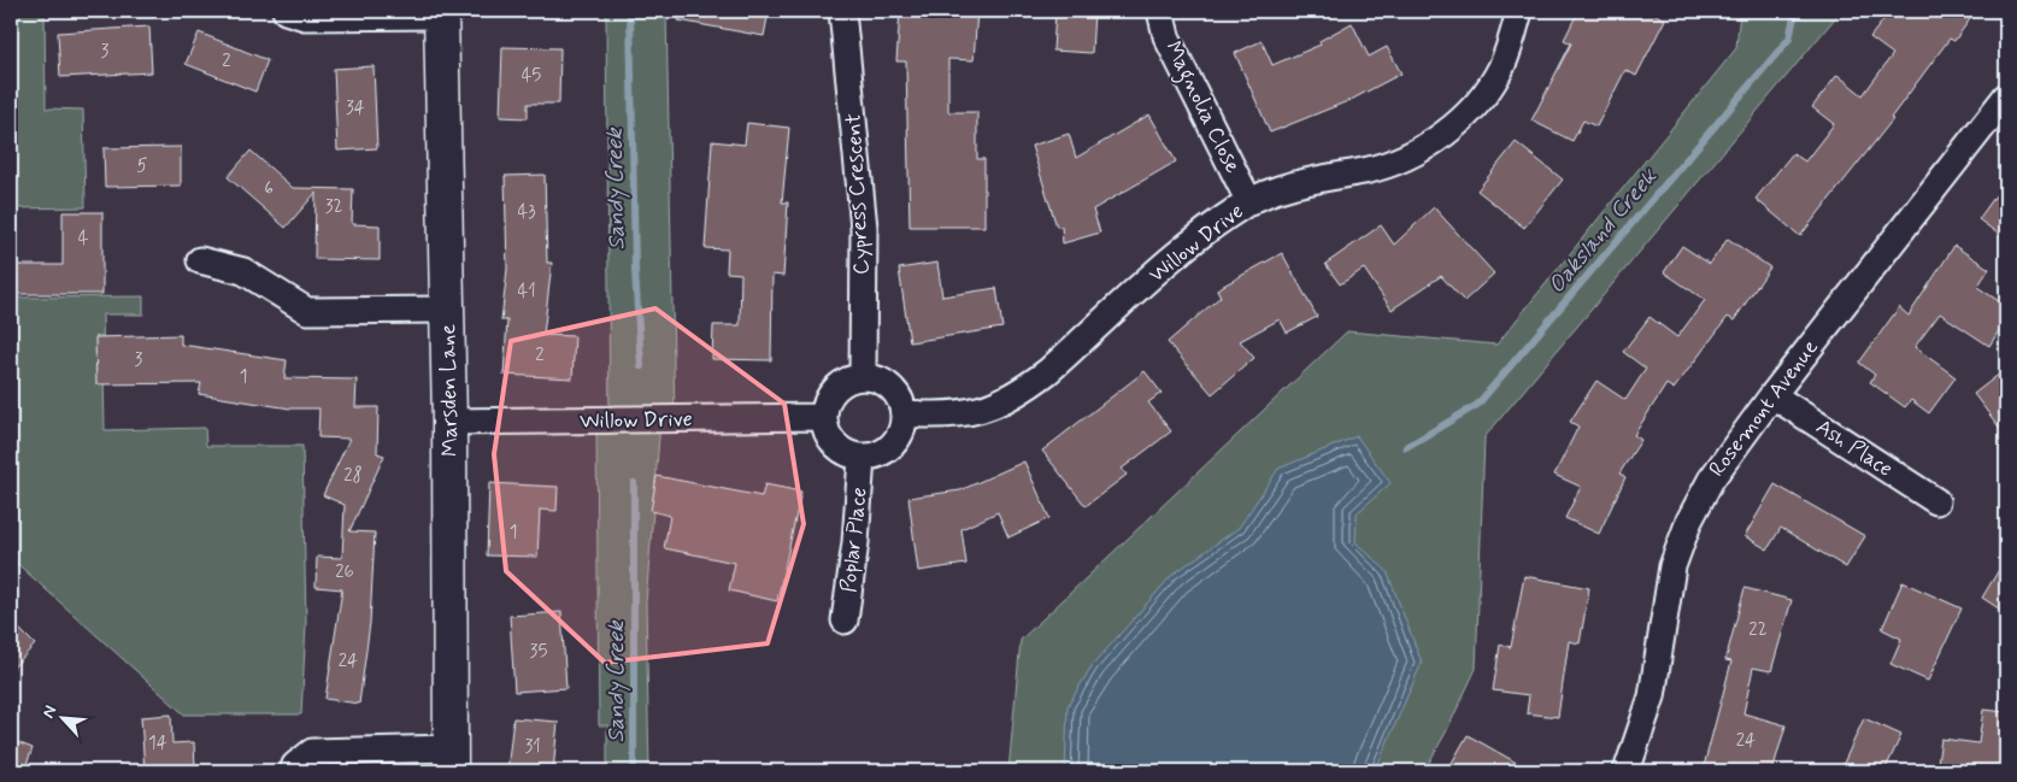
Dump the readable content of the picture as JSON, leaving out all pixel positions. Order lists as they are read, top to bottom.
{
  "streets": {
    "main road": ["Marsden Lane"],
    "street": [
      "Magnolia Close",
      "Cypress Crescent",
      "Willow Drive",
      "Rosemont Avenue",
      "Ash Place",
      "Poplar Place"
    ]
  },
  "crossings": [
    ["Magnolia Close", "Willow Drive"],
    ["Cypress Crescent", "Willow Drive"],
    ["Cypress Crescent", "Poplar Place"],
    ["Willow Drive", "Marsden Lane"],
    ["Willow Drive", "Poplar Place"],
    ["Rosemont Avenue", "Ash Place"]
  ],
  "water": ["Sandy Creek", "Oaksland Creek"],
  "house_numbers": [
    "3",
    "2",
    "45",
    "34",
    "5",
    "6",
    "32",
    "43",
    "4",
    "41",
    "2",
    "3",
    "1",
    "28",
    "1",
    "26",
    "22",
    "35",
    "24",
    "24",
    "14",
    "31"
  ],
  "north": "top left"
}
